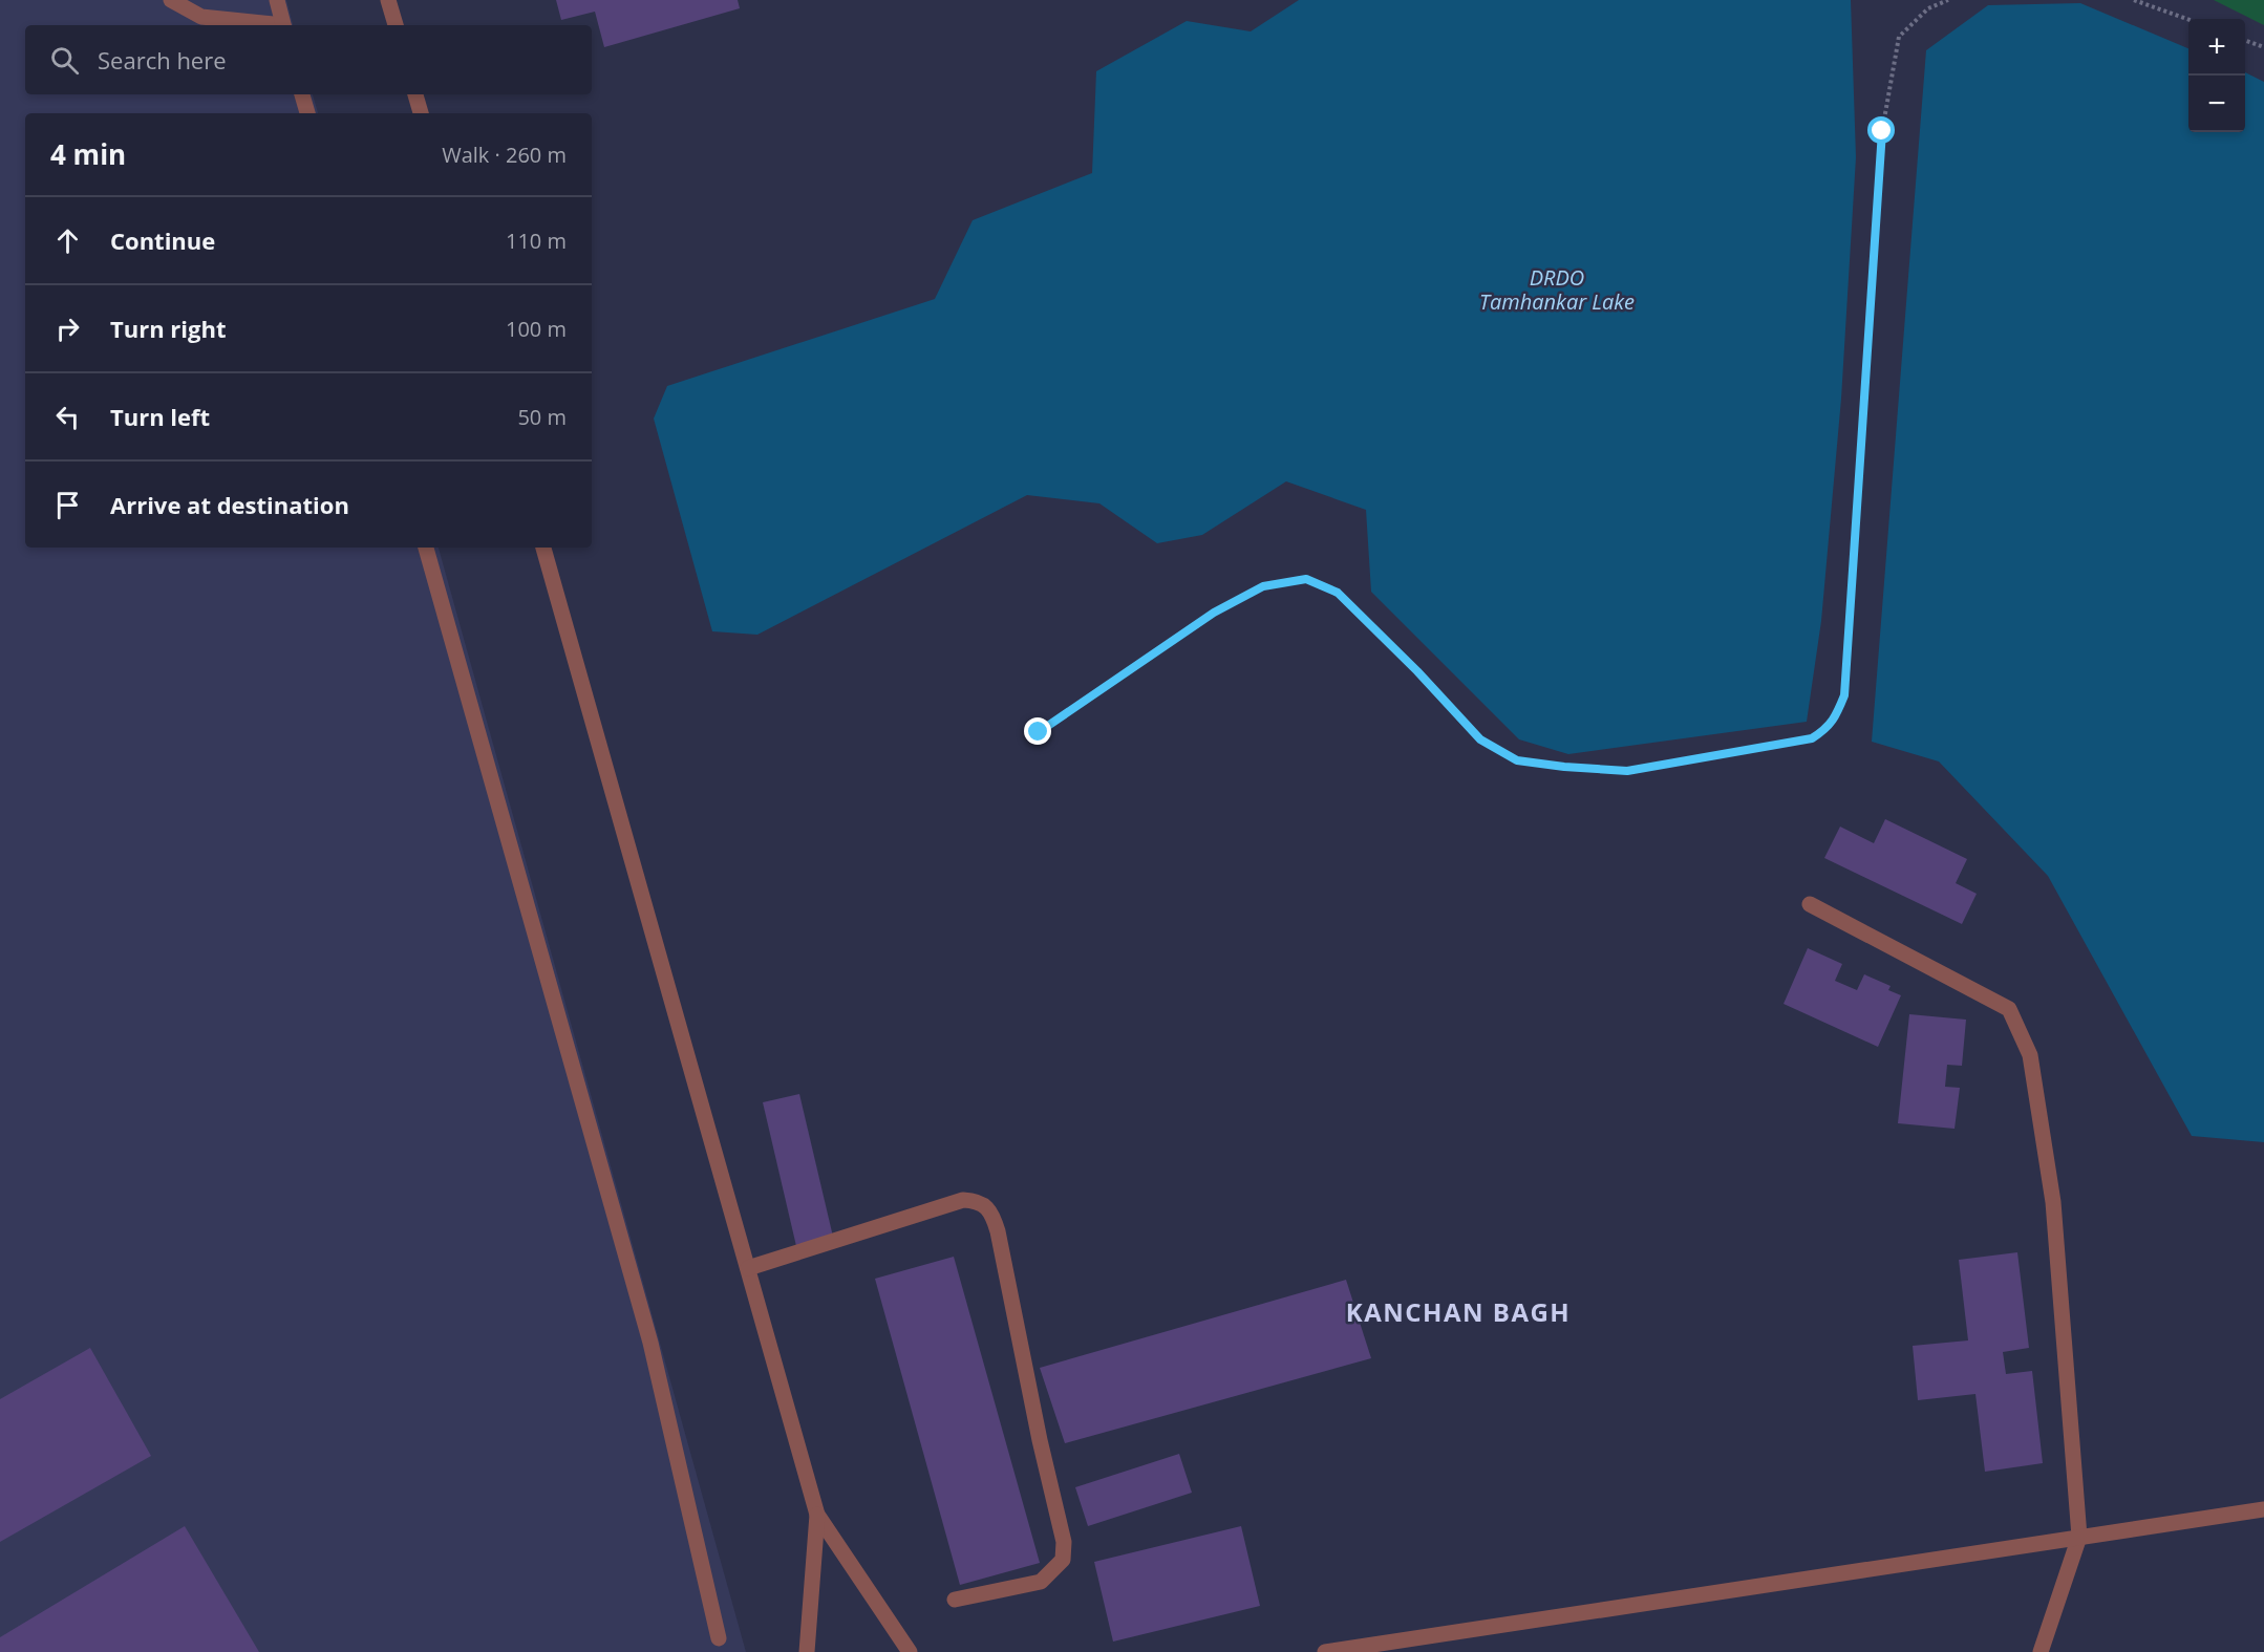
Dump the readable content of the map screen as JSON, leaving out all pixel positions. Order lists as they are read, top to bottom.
{
  "districts": ["KANCHAN BAGH"],
  "water": ["DRDO Tamhankar Lake"],
  "page": {
    "map_buttons": ["+", "−"],
    "search": "Search here",
    "heading": ["4 min", "Walk · 260 m"],
    "list": [
      ["Continue", "110 m"],
      ["Turn right", "100 m"],
      ["Turn left", "50 m"],
      "Arrive at destination"
    ]
  }
}
